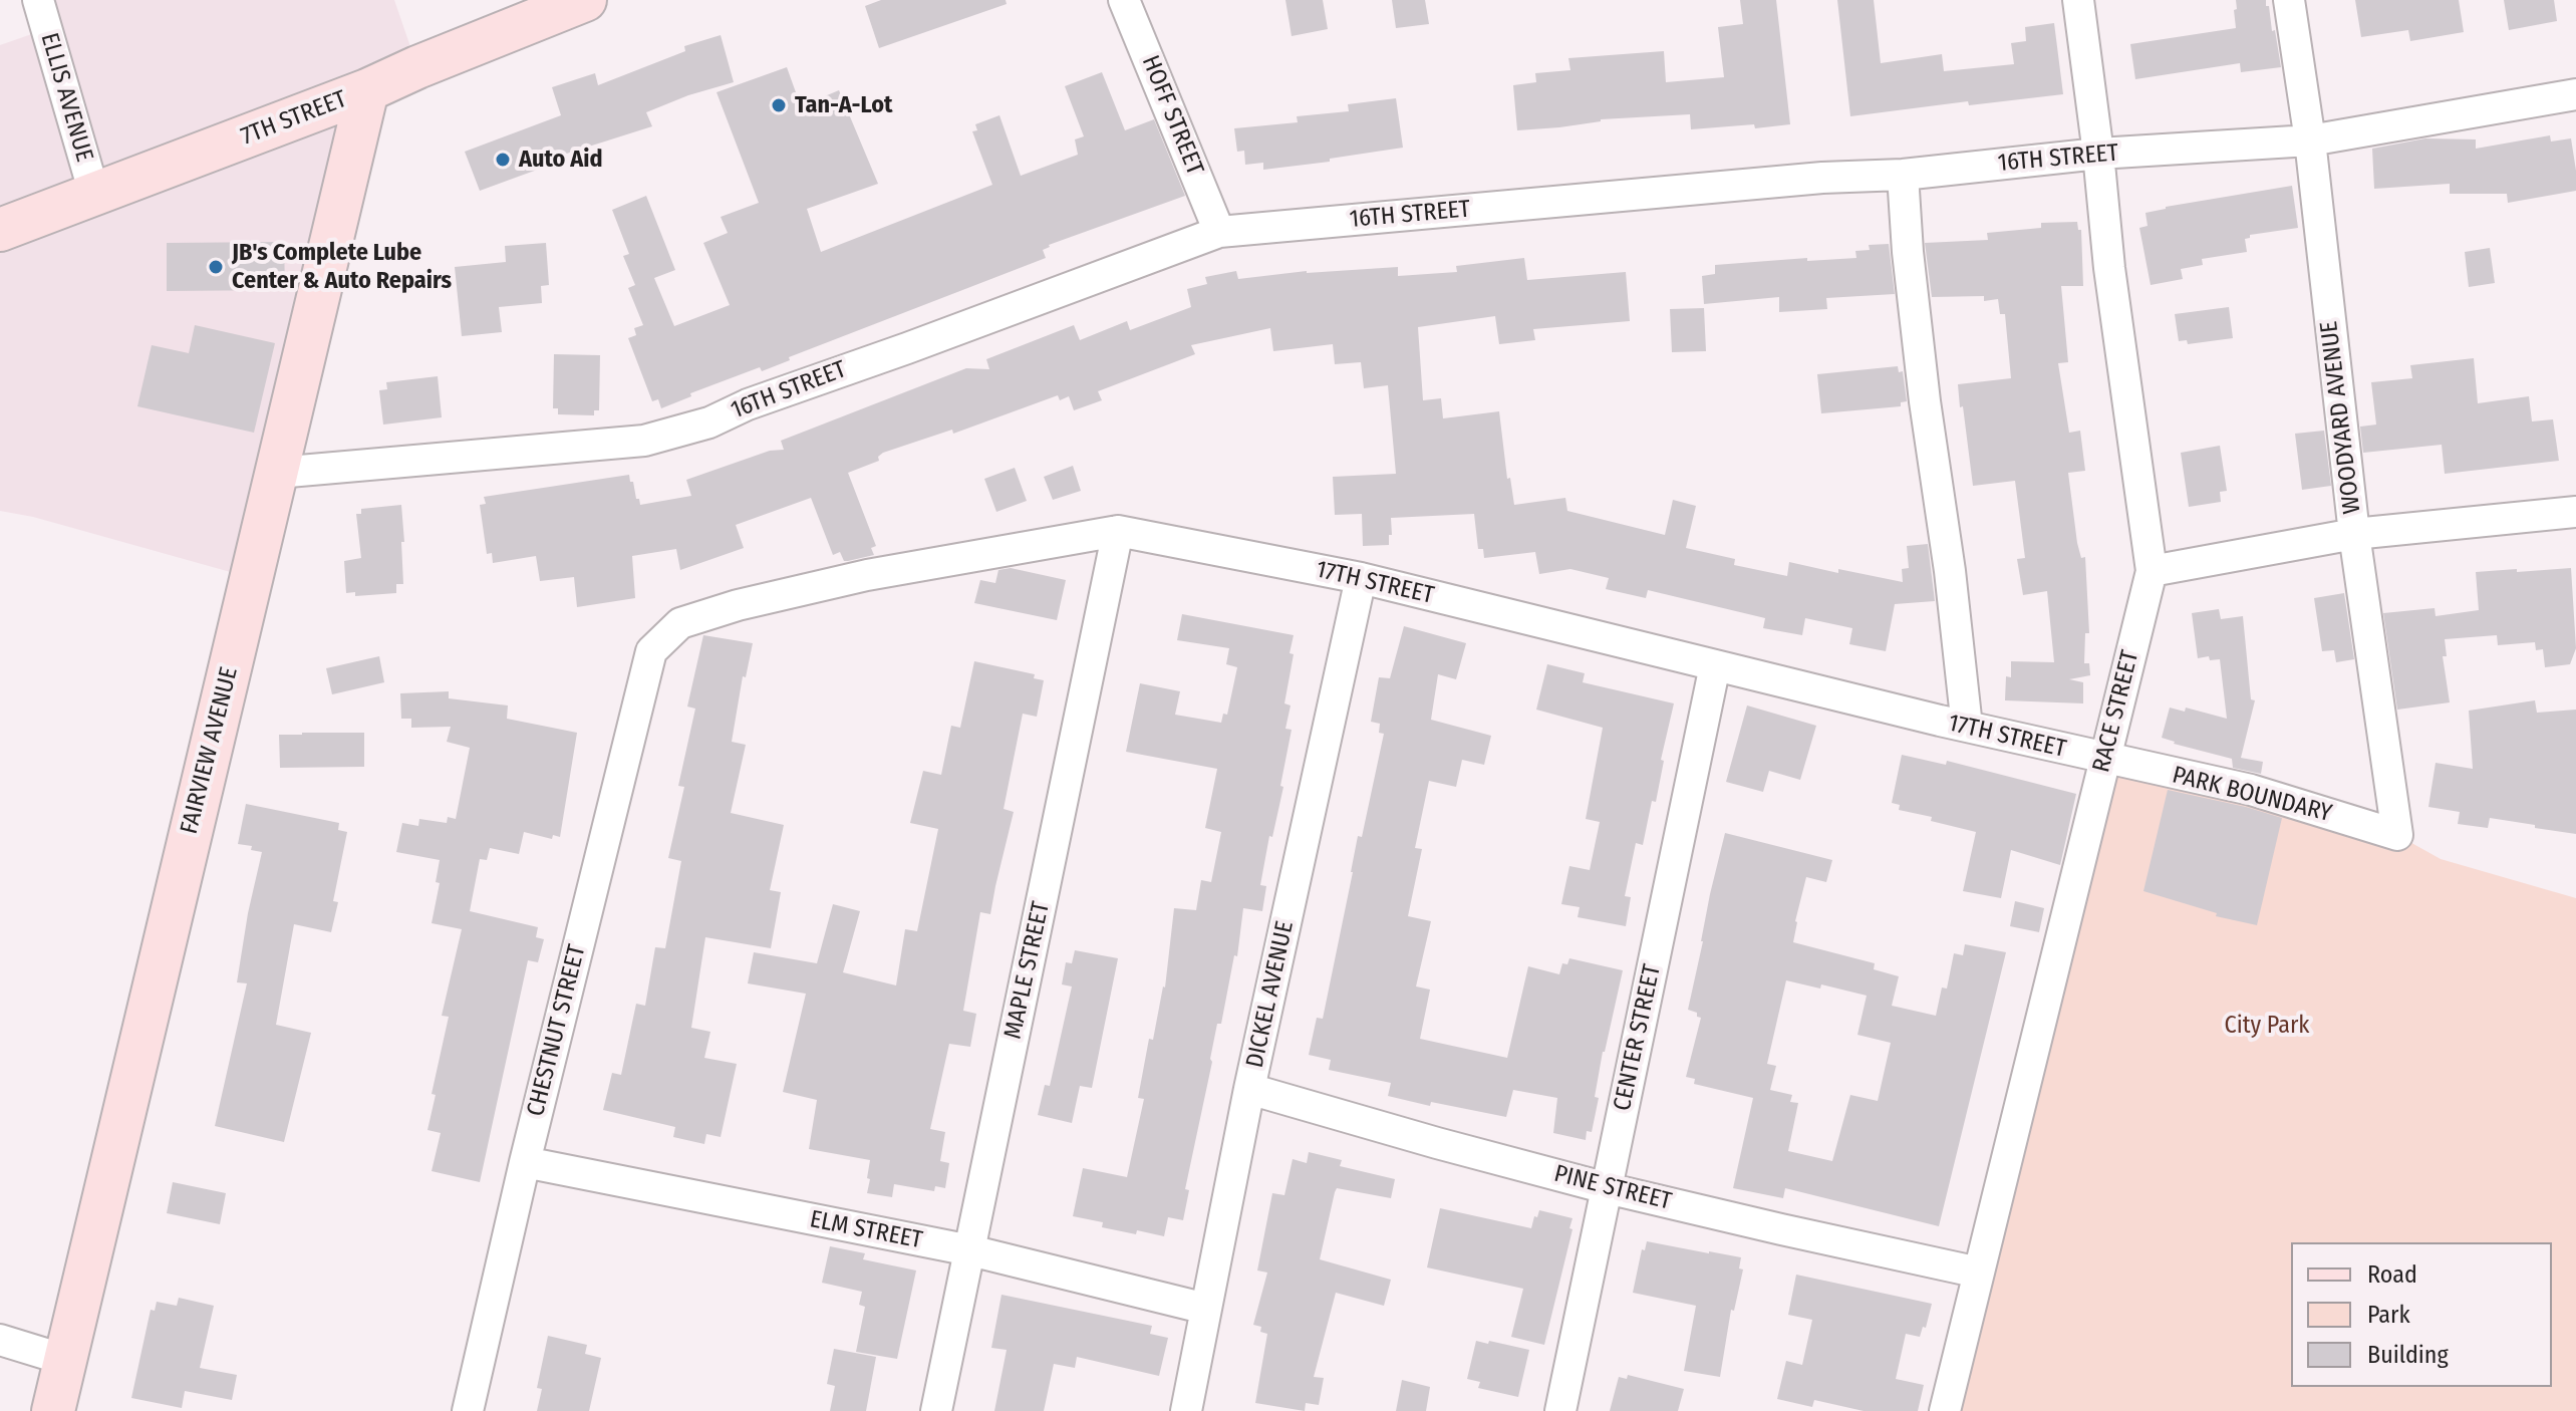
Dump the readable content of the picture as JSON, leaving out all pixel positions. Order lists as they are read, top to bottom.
{
  "streets": {
    "street": [
      "ELLIS AVENUE",
      "HOFF STREET",
      "7TH STREET",
      "16TH STREET",
      "WOODYARD AVENUE",
      "17TH STREET",
      "RACE STREET",
      "FAIRVIEW AVENUE",
      "PARK BOUNDARY",
      "MAPLE STREET",
      "DICKEL AVENUE",
      "CHESTNUT STREET",
      "CENTER STREET",
      "PINE STREET",
      "ELM STREET"
    ]
  },
  "crossings": [
    ["ELLIS AVENUE", "7TH STREET"],
    ["HOFF STREET", "16TH STREET"],
    ["7TH STREET", "FAIRVIEW AVENUE"],
    ["16TH STREET", "WOODYARD AVENUE"],
    ["16TH STREET", "RACE STREET"],
    ["16TH STREET", "FAIRVIEW AVENUE"],
    ["WOODYARD AVENUE", "PARK BOUNDARY"],
    ["17TH STREET", "RACE STREET"],
    ["17TH STREET", "PARK BOUNDARY"],
    ["17TH STREET", "MAPLE STREET"],
    ["17TH STREET", "DICKEL AVENUE"],
    ["17TH STREET", "CHESTNUT STREET"],
    ["17TH STREET", "CENTER STREET"],
    ["RACE STREET", "PARK BOUNDARY"],
    ["RACE STREET", "PINE STREET"],
    ["MAPLE STREET", "ELM STREET"],
    ["DICKEL AVENUE", "PINE STREET"],
    ["DICKEL AVENUE", "ELM STREET"],
    ["CHESTNUT STREET", "ELM STREET"],
    ["CENTER STREET", "PINE STREET"]
  ],
  "parks": ["City Park"],
  "places": ["Tan-A-Lot", "Auto Aid", "JB's Complete Lube Center & Auto Repairs"],
  "legend": ["Road", "Park", "Building"]
}
